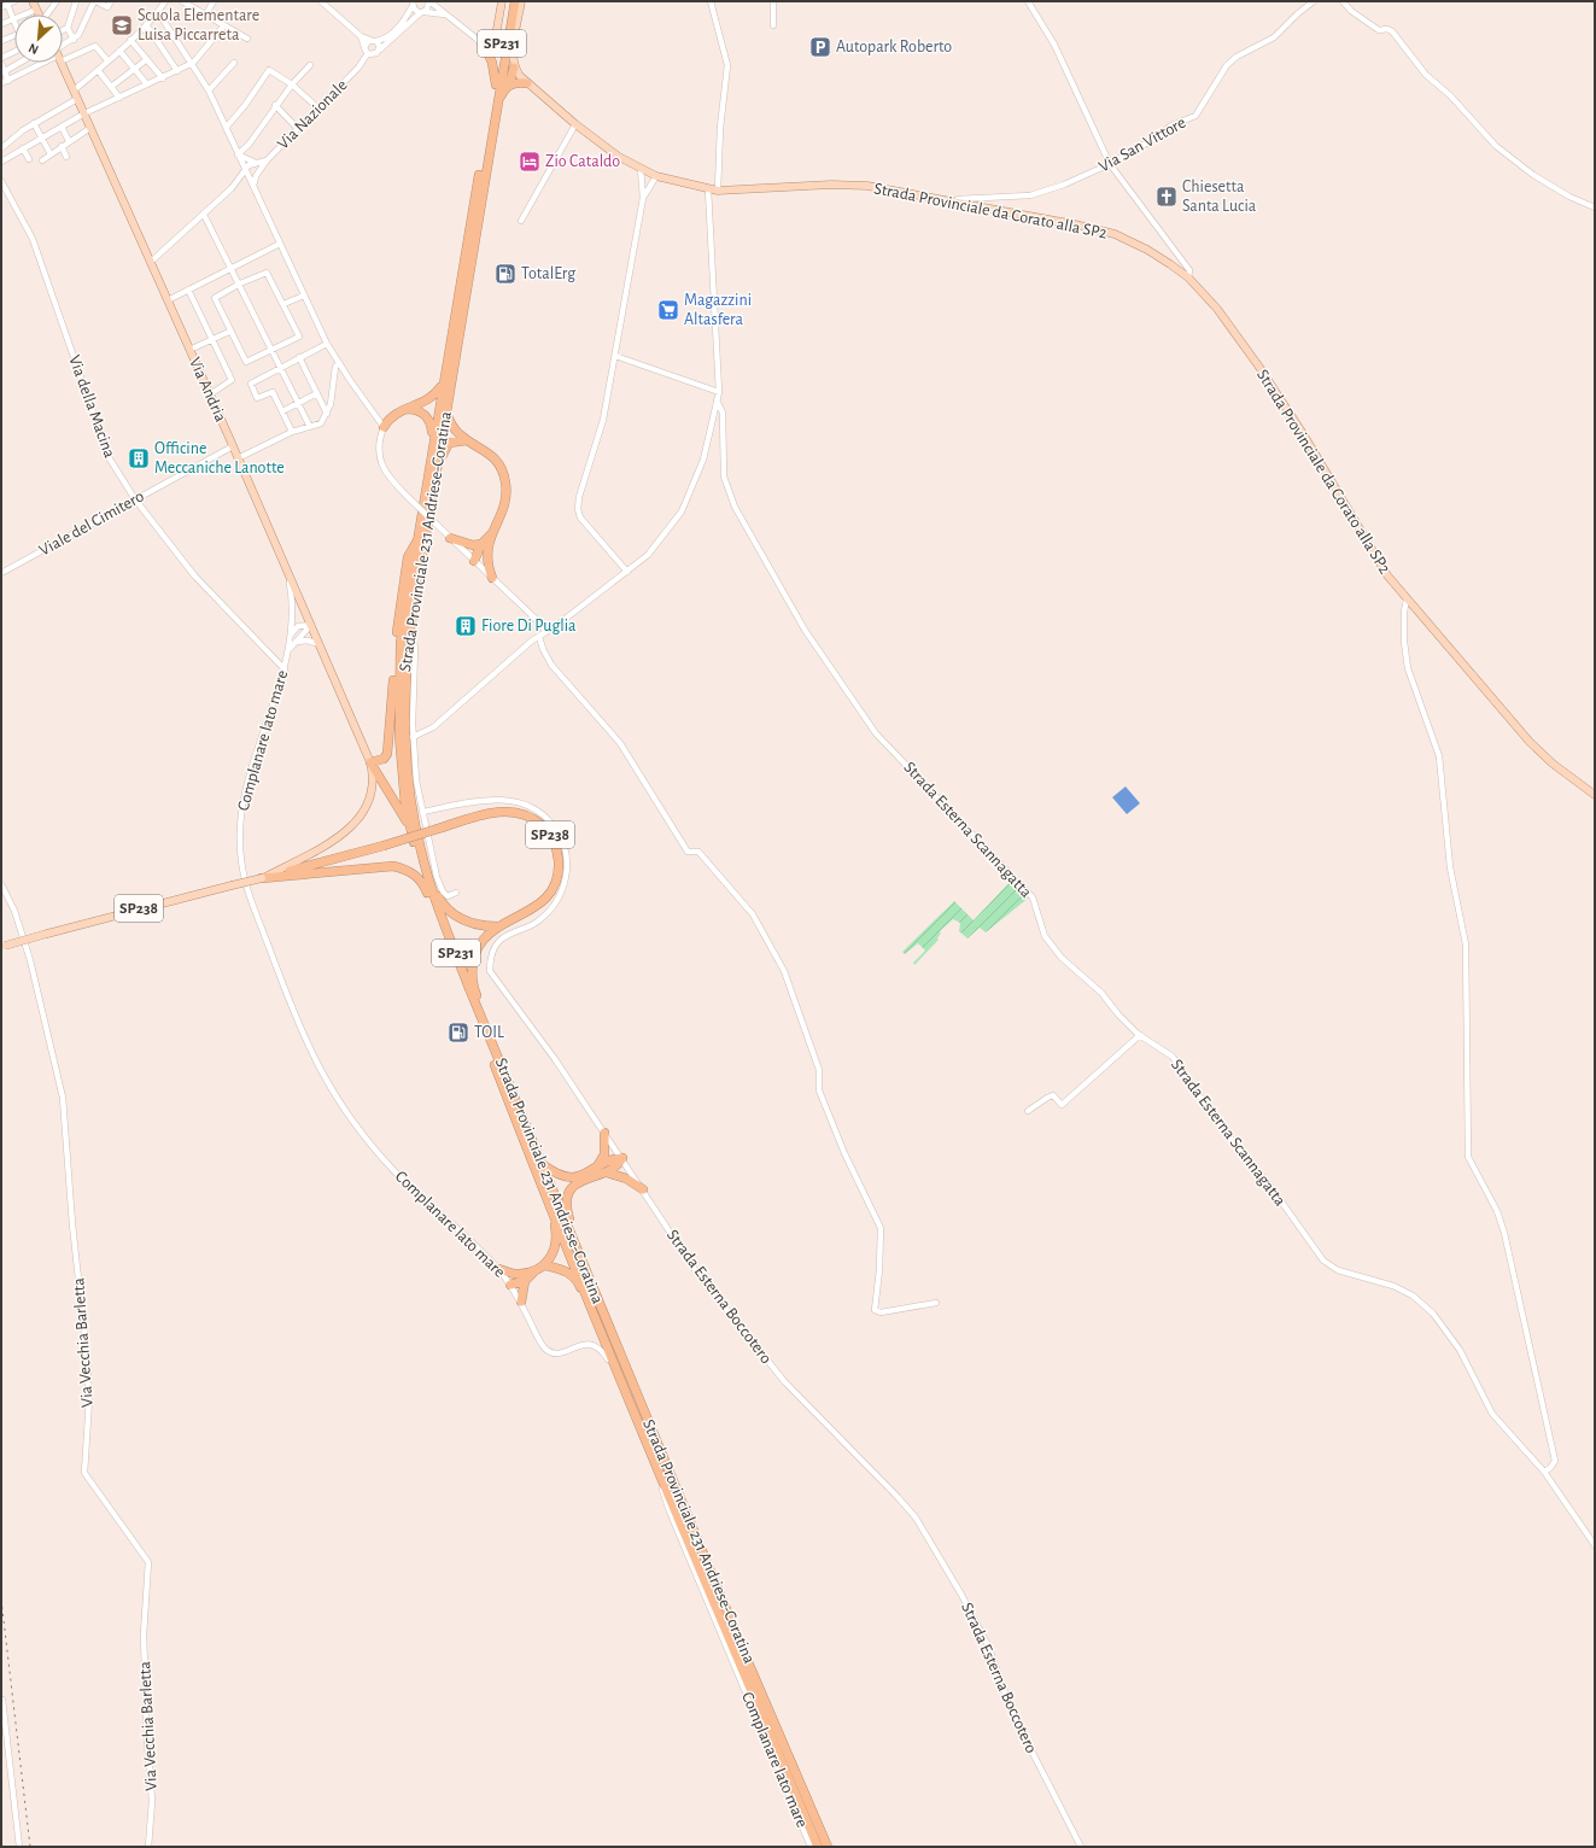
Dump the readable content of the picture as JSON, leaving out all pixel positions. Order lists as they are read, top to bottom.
{
  "streets": {
    "highway": ["SP231", "Strada Provinciale 231 Andriese-Coratina", "SP238"],
    "main road": ["Strada Provinciale da Corato alla SP2", "Via Andria"],
    "street": [
      "Via Nazionale",
      "Via San Vittore",
      "Via della Macina",
      "Viale del Cimitero",
      "Complanare lato mare",
      "Strada Esterna Scannagatta",
      "Strada Esterna Boccotero",
      "Via Vecchia Barletta"
    ]
  },
  "crossings": [
    ["Via San Vittore", "Strada Provinciale da Corato alla SP2"],
    ["Via Andria", "Viale del Cimitero"],
    ["Via Andria", "Complanare lato mare"],
    ["Via Andria", "SP238"],
    ["Via della Macina", "Viale del Cimitero"],
    ["Via della Macina", "Complanare lato mare"]
  ],
  "places": {
    "school or university": ["Scuola Elementare Luisa Piccarreta"],
    "parking": ["Autopark Roberto"],
    "hotel": ["Zio Cataldo"],
    "church": ["Chiesetta Santa Lucia"],
    "fuel station": ["TotalErg", "TOIL"],
    "supermarket": ["Magazzini Altasfera"],
    "building": ["Officine Meccaniche Lanotte", "Fiore Di Puglia"]
  },
  "north": "bottom left"
}
